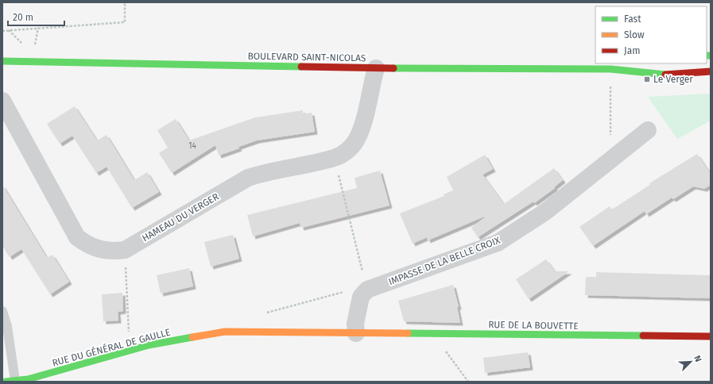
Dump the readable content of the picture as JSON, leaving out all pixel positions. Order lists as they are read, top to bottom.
{
  "streets": {
    "main road": ["BOULEVARD SAINT-NICOLAS", "RUE DE LA BOUVETTE", "RUE DU GÉNÉRAL DE GAULLE"],
    "street": ["HAMEAU DU VERGER", "IMPASSE DE LA BELLE CROIX"]
  },
  "crossings": [
    ["BOULEVARD SAINT-NICOLAS", "HAMEAU DU VERGER"],
    ["RUE DE LA BOUVETTE", "RUE DU GÉNÉRAL DE GAULLE"]
  ],
  "places": {
    "transit": ["Le Verger"]
  },
  "house_numbers": ["14"],
  "legend": ["Fast", "Slow", "Jam"],
  "scale_bar": "20 m",
  "north": "top right"
}
